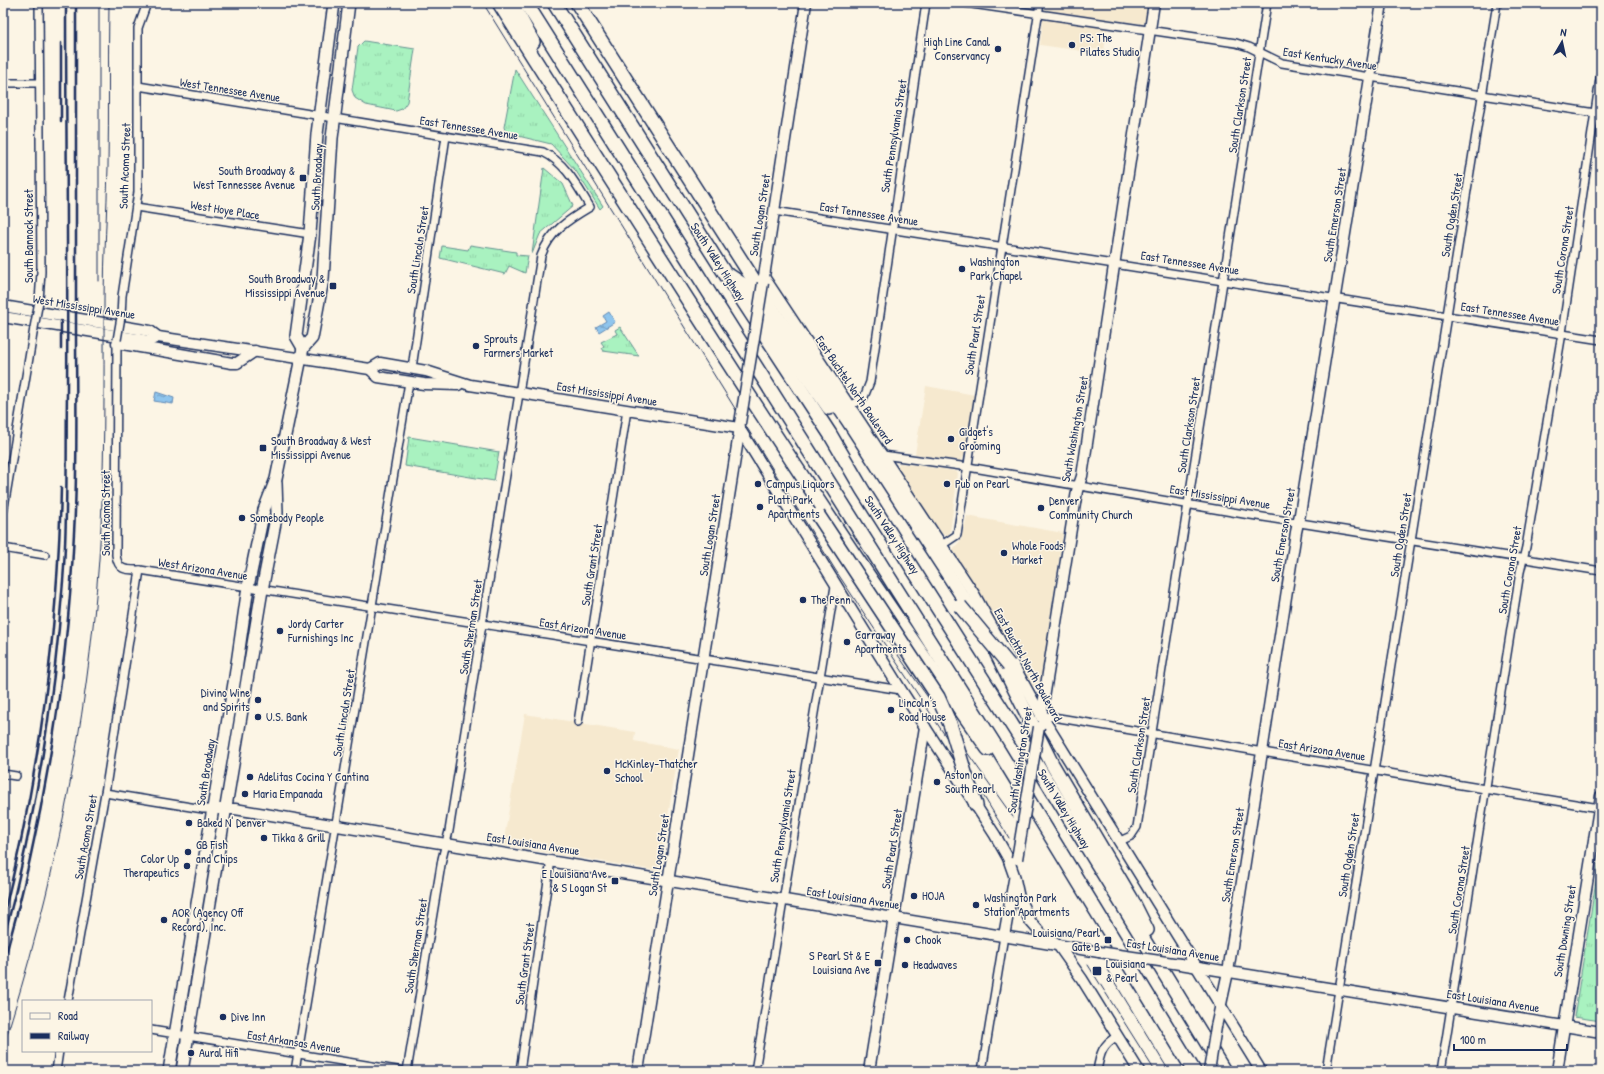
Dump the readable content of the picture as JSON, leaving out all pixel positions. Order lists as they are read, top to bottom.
{
  "streets": {
    "highway": ["South Valley Highway"],
    "main road": [
      "South Broadway",
      "South Logan Street",
      "South Emerson Street",
      "West Mississippi Avenue",
      "South Pearl Street",
      "East Buchtel North Boulevard",
      "East Mississippi Avenue",
      "South Washington Street",
      "East Louisiana Avenue",
      "South Downing Street"
    ],
    "street": [
      "East Kentucky Avenue",
      "West Tennessee Avenue",
      "South Clarkson Street",
      "East Tennessee Avenue",
      "South Pennsylvania Street",
      "South Acoma Street",
      "West Hoye Place",
      "South Ogden Street",
      "South Bannock Street",
      "South Lincoln Street",
      "South Corona Street",
      "South Grant Street",
      "West Arizona Avenue",
      "South Sherman Street",
      "East Arizona Avenue",
      "East Arkansas Avenue"
    ]
  },
  "crossings": [
    ["East Kentucky Avenue", "South Clarkson Street"],
    ["East Kentucky Avenue", "South Emerson Street"],
    ["East Kentucky Avenue", "South Ogden Street"],
    ["East Kentucky Avenue", "South Corona Street"],
    ["East Kentucky Avenue", "South Pearl Street"],
    ["East Kentucky Avenue", "South Washington Street"],
    ["West Tennessee Avenue", "East Tennessee Avenue"],
    ["West Tennessee Avenue", "South Acoma Street"],
    ["West Tennessee Avenue", "South Broadway"],
    ["South Clarkson Street", "East Tennessee Avenue"],
    ["South Clarkson Street", "East Buchtel North Boulevard"],
    ["South Clarkson Street", "East Mississippi Avenue"],
    ["South Clarkson Street", "East Arizona Avenue"],
    ["East Tennessee Avenue", "South Pennsylvania Street"],
    ["East Tennessee Avenue", "South Broadway"],
    ["East Tennessee Avenue", "South Logan Street"],
    ["East Tennessee Avenue", "South Emerson Street"],
    ["East Tennessee Avenue", "South Ogden Street"],
    ["East Tennessee Avenue", "South Lincoln Street"],
    ["East Tennessee Avenue", "South Corona Street"],
    ["East Tennessee Avenue", "South Pearl Street"],
    ["East Tennessee Avenue", "South Washington Street"],
    ["East Tennessee Avenue", "South Sherman Street"],
    ["South Pennsylvania Street", "East Buchtel North Boulevard"],
    ["South Pennsylvania Street", "East Arizona Avenue"],
    ["South Pennsylvania Street", "East Louisiana Avenue"],
    ["South Acoma Street", "West Hoye Place"],
    ["South Acoma Street", "West Arizona Avenue"],
    ["South Broadway", "West Hoye Place"],
    ["South Broadway", "West Mississippi Avenue"],
    ["South Broadway", "East Mississippi Avenue"],
    ["South Broadway", "West Arizona Avenue"],
    ["South Broadway", "East Arizona Avenue"],
    ["South Broadway", "East Louisiana Avenue"],
    ["South Broadway", "East Arkansas Avenue"],
    ["South Logan Street", "East Buchtel North Boulevard"],
    ["South Logan Street", "East Mississippi Avenue"],
    ["South Logan Street", "East Arizona Avenue"],
    ["South Logan Street", "East Louisiana Avenue"],
    ["South Emerson Street", "East Buchtel North Boulevard"],
    ["South Emerson Street", "East Mississippi Avenue"],
    ["South Emerson Street", "East Arizona Avenue"],
    ["South Emerson Street", "East Louisiana Avenue"],
    ["South Ogden Street", "East Mississippi Avenue"],
    ["South Ogden Street", "East Arizona Avenue"],
    ["South Ogden Street", "East Louisiana Avenue"],
    ["South Lincoln Street", "East Mississippi Avenue"],
    ["South Lincoln Street", "East Arizona Avenue"],
    ["South Lincoln Street", "East Louisiana Avenue"],
    ["South Lincoln Street", "East Arkansas Avenue"],
    ["South Corona Street", "East Mississippi Avenue"],
    ["South Corona Street", "East Arizona Avenue"],
    ["South Corona Street", "East Louisiana Avenue"],
    ["West Mississippi Avenue", "East Mississippi Avenue"],
    ["South Pearl Street", "East Buchtel North Boulevard"],
    ["South Pearl Street", "East Mississippi Avenue"],
    ["South Pearl Street", "East Louisiana Avenue"],
    ["East Buchtel North Boulevard", "East Mississippi Avenue"],
    ["East Buchtel North Boulevard", "South Washington Street"],
    ["East Buchtel North Boulevard", "East Arizona Avenue"],
    ["East Buchtel North Boulevard", "East Louisiana Avenue"],
    ["East Mississippi Avenue", "South Washington Street"],
    ["East Mississippi Avenue", "South Grant Street"],
    ["East Mississippi Avenue", "South Sherman Street"],
    ["South Washington Street", "East Arizona Avenue"],
    ["South Washington Street", "East Louisiana Avenue"],
    ["South Grant Street", "East Arizona Avenue"],
    ["South Grant Street", "East Louisiana Avenue"],
    ["West Arizona Avenue", "East Arizona Avenue"],
    ["South Sherman Street", "East Arizona Avenue"],
    ["South Sherman Street", "East Louisiana Avenue"],
    ["East Arizona Avenue", "South Downing Street"],
    ["East Louisiana Avenue", "South Downing Street"]
  ],
  "places": {
    "other": [
      "PS: The Pilates Studio",
      "High Line Canal Conservancy",
      "Washington Park Chapel",
      "Sprouts Farmers Market",
      "Gidget's Grooming",
      "Campus Liquors",
      "Pub on Pearl",
      "Platt Park Apartments",
      "Denver Community Church",
      "Somebody People",
      "Whole Foods Market",
      "The Penn",
      "Jordy Carter Furnishings Inc",
      "Carraway Apartments",
      "Divino Wine and Spirits",
      "Lincoln's Road House",
      "U.S. Bank",
      "McKinley-Thatcher School",
      "Adelitas Cocina Y Cantina",
      "Aston on South Pearl",
      "Maria Empanada",
      "Baked N' Denver",
      "Tikka & Grill",
      "GB Fish and Chips",
      "Color Up Therapeutics",
      "HOJA",
      "Washington Park Station Apartments",
      "AOR (Agency Off Record), Inc.",
      "Chook",
      "Headwaves",
      "Dive Inn",
      "Aural Hifi"
    ],
    "transit": [
      "South Broadway & West Tennessee Avenue",
      "South Broadway & Mississippi Avenue",
      "South Broadway & West Mississippi Avenue",
      "E Louisiana Ave & S Logan St",
      "Louisiana/Pearl Gate B",
      "S Pearl St & E Louisiana Ave",
      "Louisiana & Pearl"
    ]
  },
  "legend": ["Road", "Railway"],
  "scale_bar": "100 m",
  "north": "top"
}
